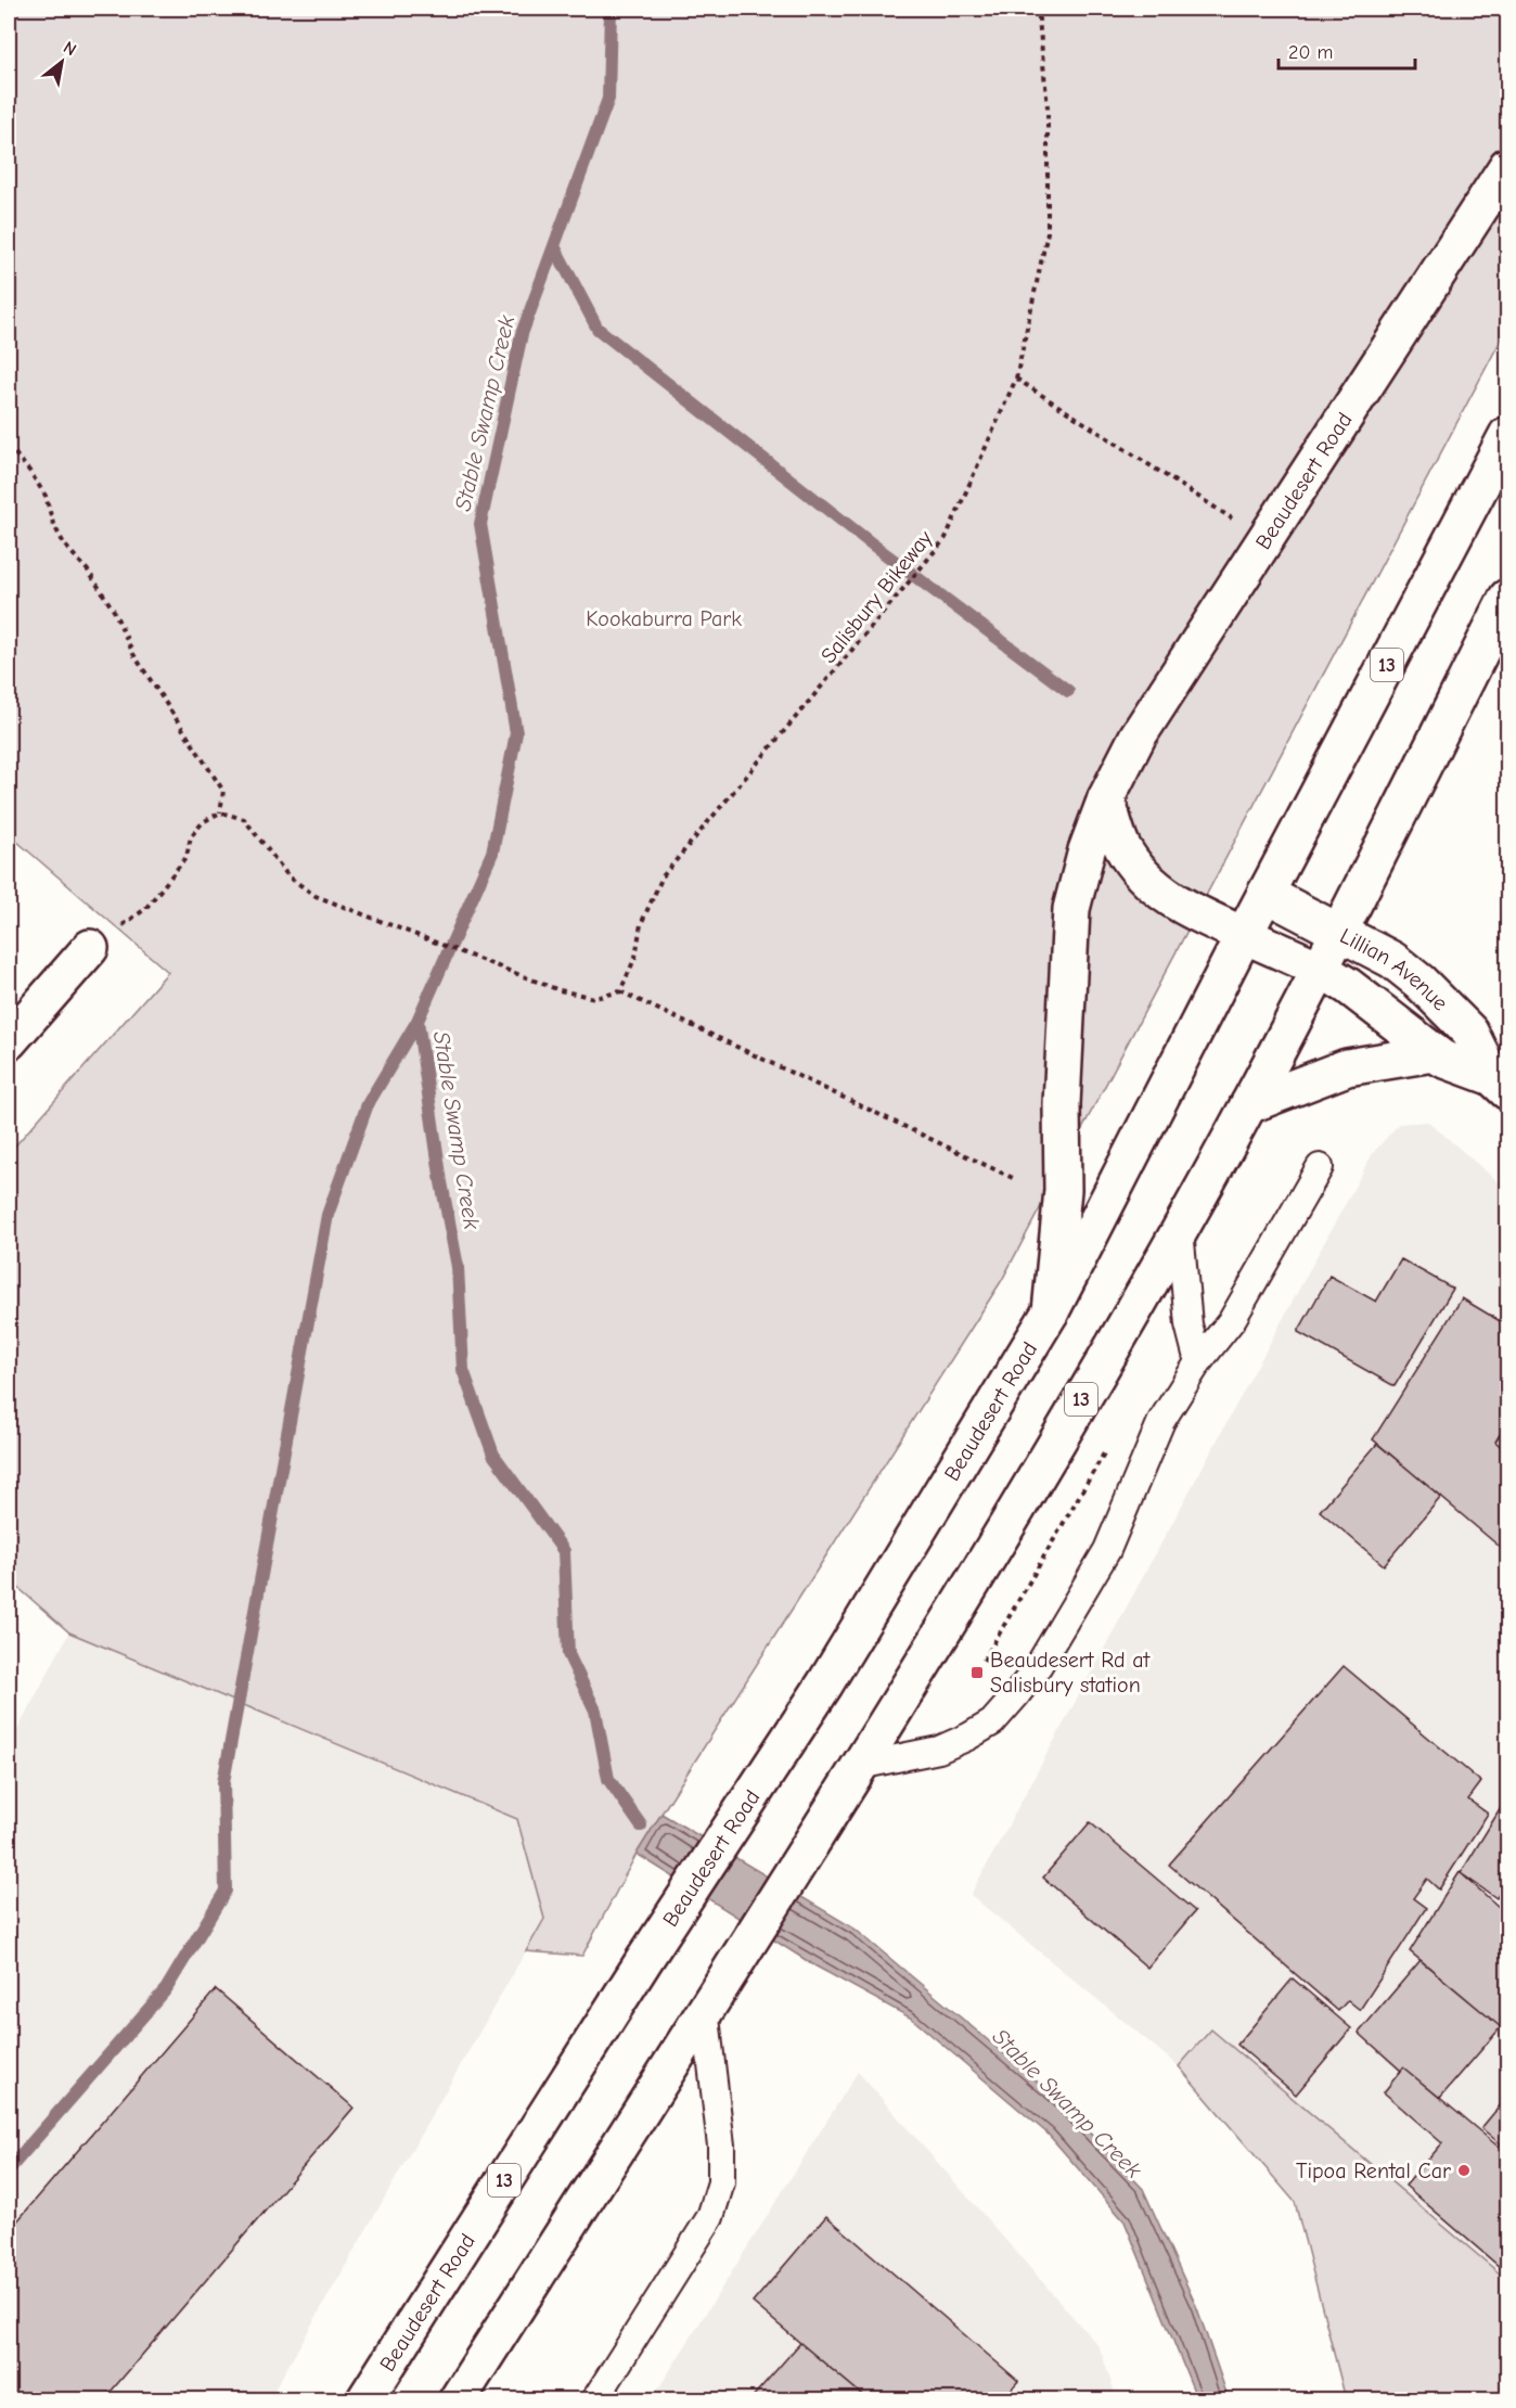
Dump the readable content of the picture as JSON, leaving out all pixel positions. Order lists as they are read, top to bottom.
{
  "streets": {
    "main road": ["Beaudesert Road", "13", "Lillian Avenue"],
    "path": ["Salisbury Bikeway"]
  },
  "crossings": [
    ["Beaudesert Road", "Lillian Avenue"],
    ["13", "Lillian Avenue"]
  ],
  "water": ["Stable Swamp Creek"],
  "parks": ["Kookaburra Park"],
  "places": {
    "transit": ["Beaudesert Rd at Salisbury station"],
    "other": ["Tipoa Rental Car"]
  },
  "scale_bar": "20 m",
  "north": "top right"
}
